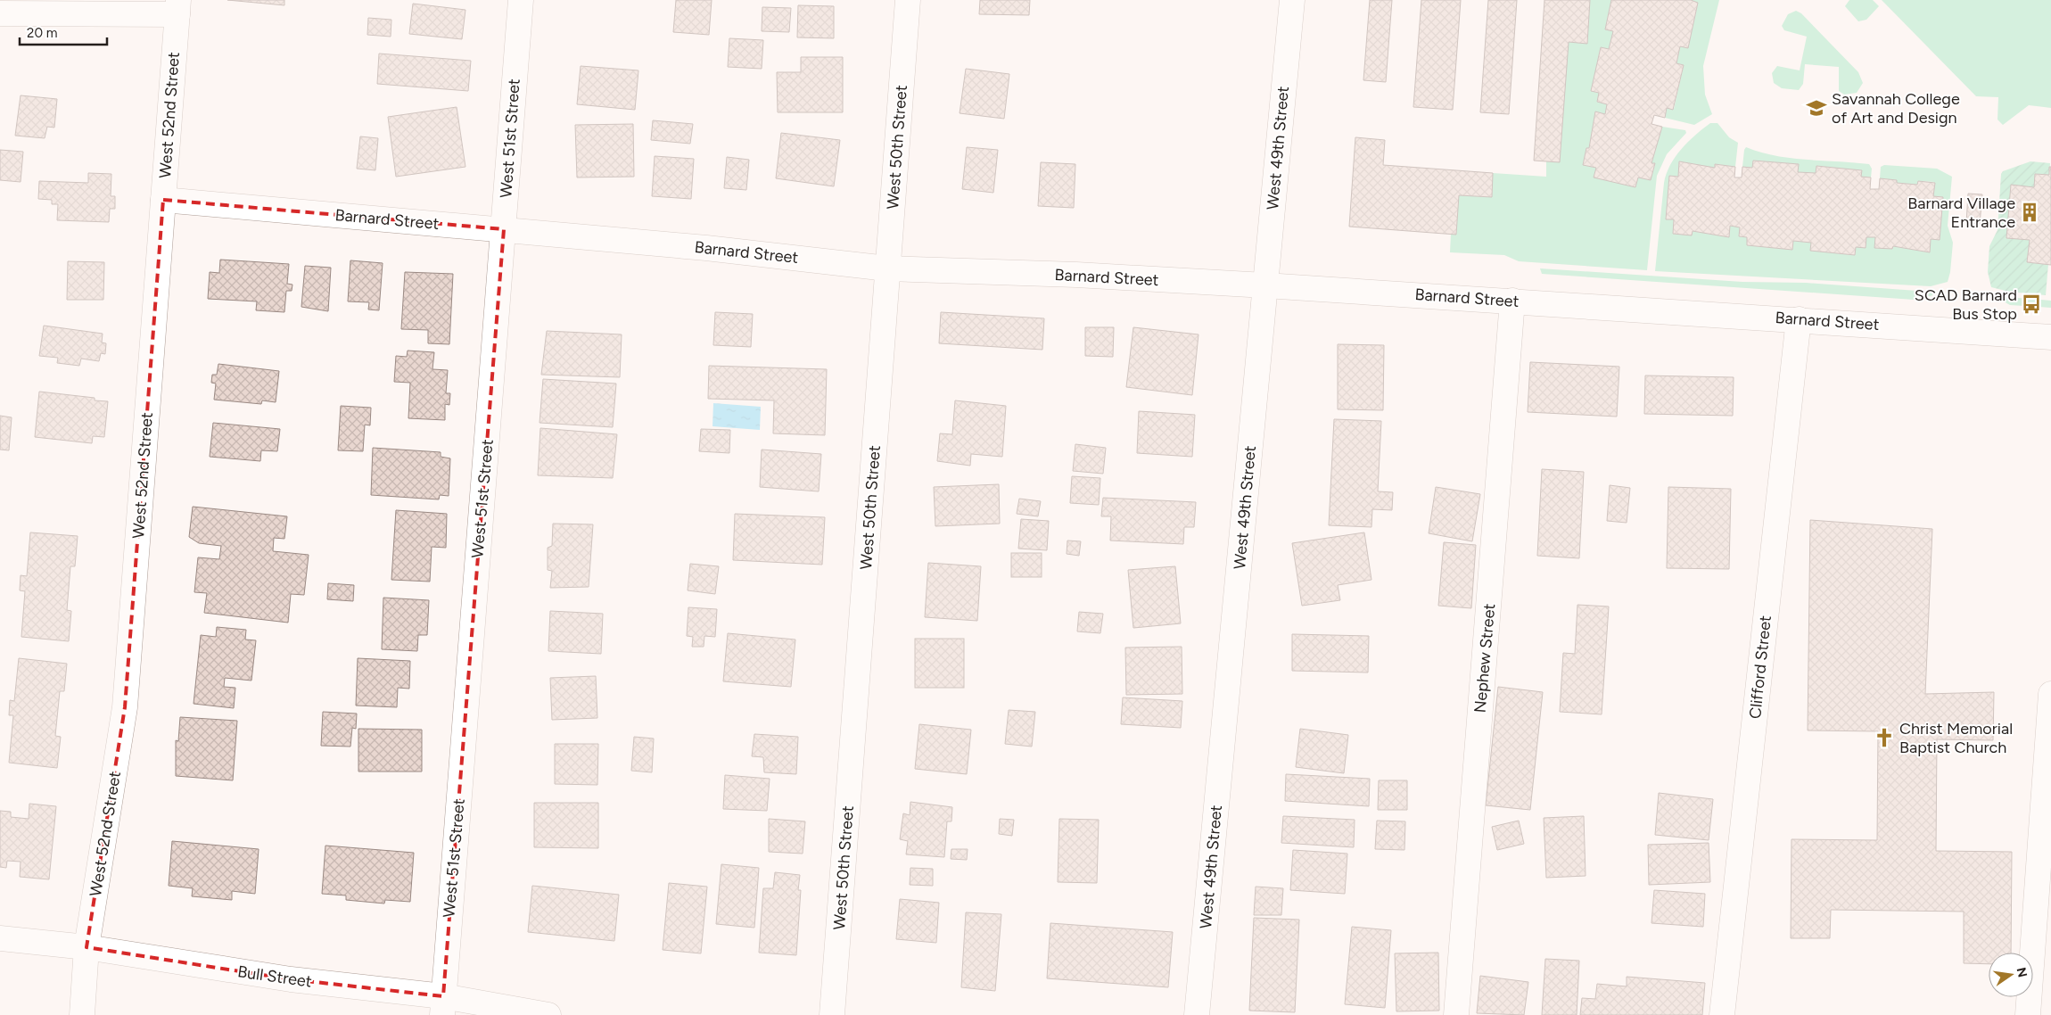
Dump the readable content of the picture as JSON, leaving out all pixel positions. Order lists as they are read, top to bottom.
{
  "streets": {
    "street": [
      "West 52nd Street",
      "West 51st Street",
      "West 50th Street",
      "West 49th Street",
      "Barnard Street",
      "Nephew Street",
      "Clifford Street",
      "Bull Street"
    ]
  },
  "crossings": [
    ["West 52nd Street", "Barnard Street"],
    ["West 52nd Street", "Bull Street"],
    ["West 51st Street", "Barnard Street"],
    ["West 51st Street", "Bull Street"],
    ["West 50th Street", "Barnard Street"],
    ["West 49th Street", "Barnard Street"],
    ["Barnard Street", "Nephew Street"],
    ["Barnard Street", "Clifford Street"]
  ],
  "places": {
    "school or university": ["Savannah College of Art and Design"],
    "building": ["Barnard Village Entrance"],
    "bus stop": ["SCAD Barnard Bus Stop"],
    "church": ["Christ Memorial Baptist Church"]
  },
  "scale_bar": "20 m",
  "north": "right"
}
